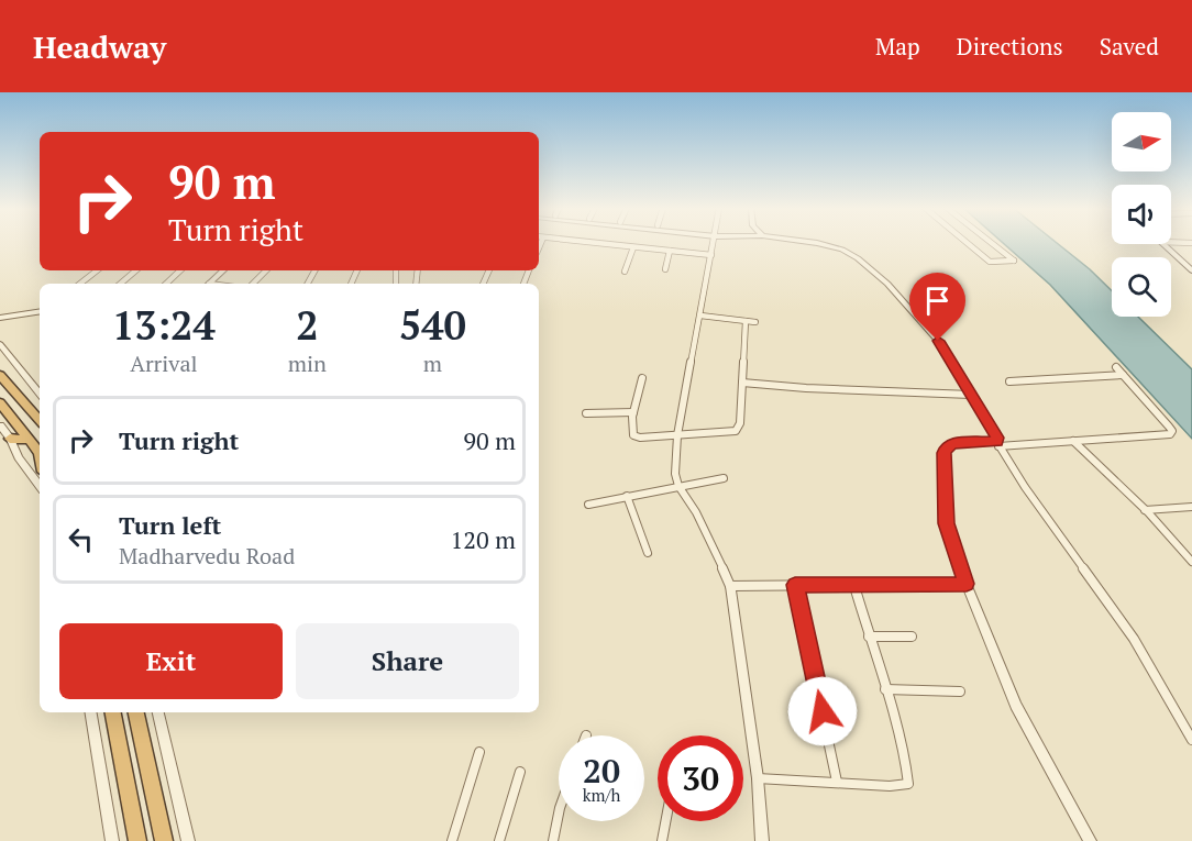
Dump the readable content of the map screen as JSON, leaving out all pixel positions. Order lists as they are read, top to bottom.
{
  "north": "right",
  "page": {
    "header": "Headway",
    "nav": ["Map", "Directions", "Saved"],
    "turn": ["90 m", "Turn right"],
    "eta": [
      "13:24",
      "Arrival",
      "2",
      "min",
      "540",
      "m"
    ],
    "list": [
      {
        "name": "Turn right",
        "value": "90 m"
      },
      {
        "name": "Turn left",
        "note": "Madharvedu Road",
        "value": "120 m"
      }
    ],
    "buttons": ["Exit", "Share"],
    "speed": "20 km/h",
    "limit": "30"
  }
}
